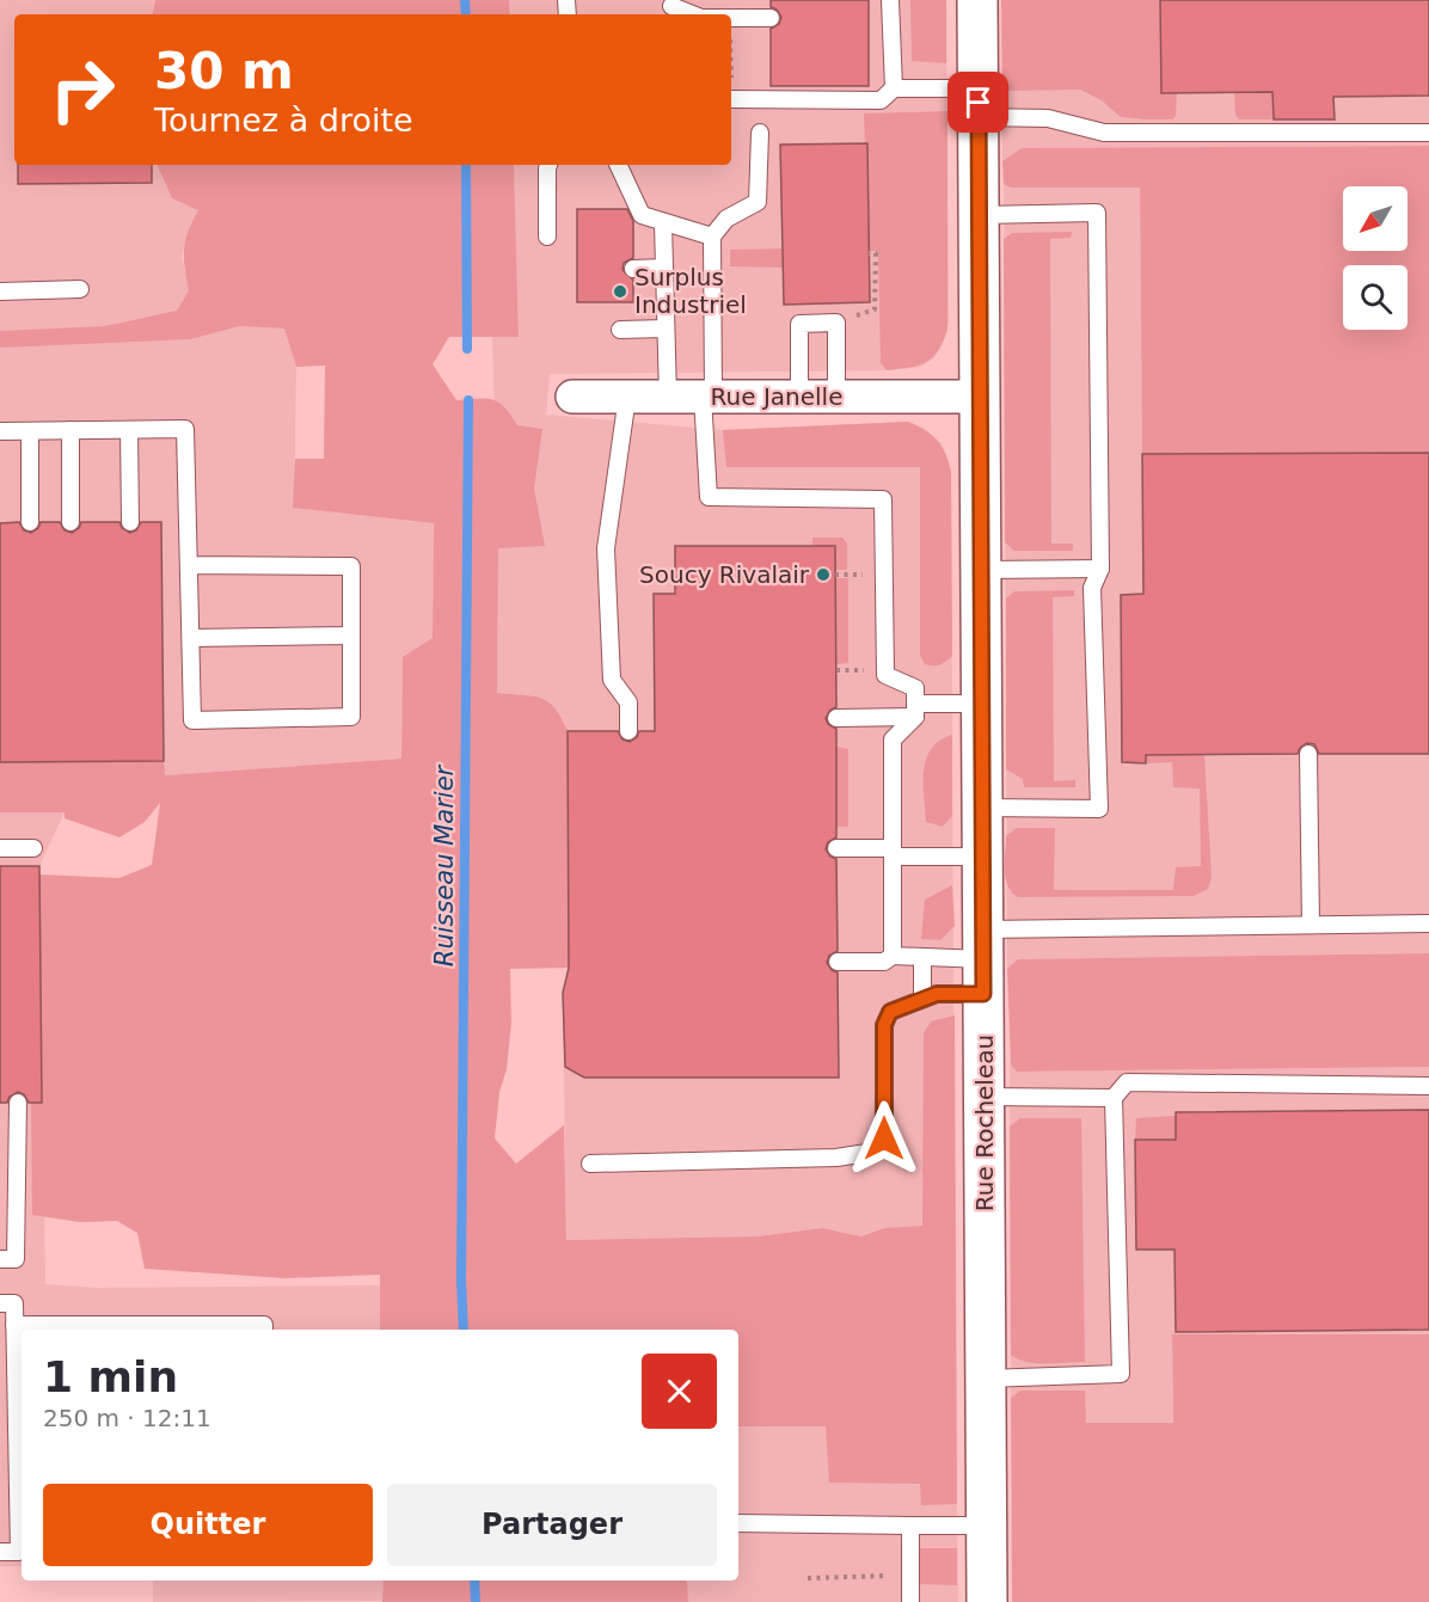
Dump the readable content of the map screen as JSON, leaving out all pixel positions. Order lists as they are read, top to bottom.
{
  "streets": {
    "street": ["Rue Janelle", "Rue Rocheleau"]
  },
  "crossings": [
    ["Rue Janelle", "Rue Rocheleau"]
  ],
  "water": ["Ruisseau Marier"],
  "places": ["Surplus Industriel", "Soucy Rivalair"],
  "north": "bottom left",
  "page": {
    "turn": ["30 m", "Tournez à droite"],
    "heading": ["1 min", "250 m · 12:11"],
    "buttons": ["Quitter", "Partager"]
  }
}
